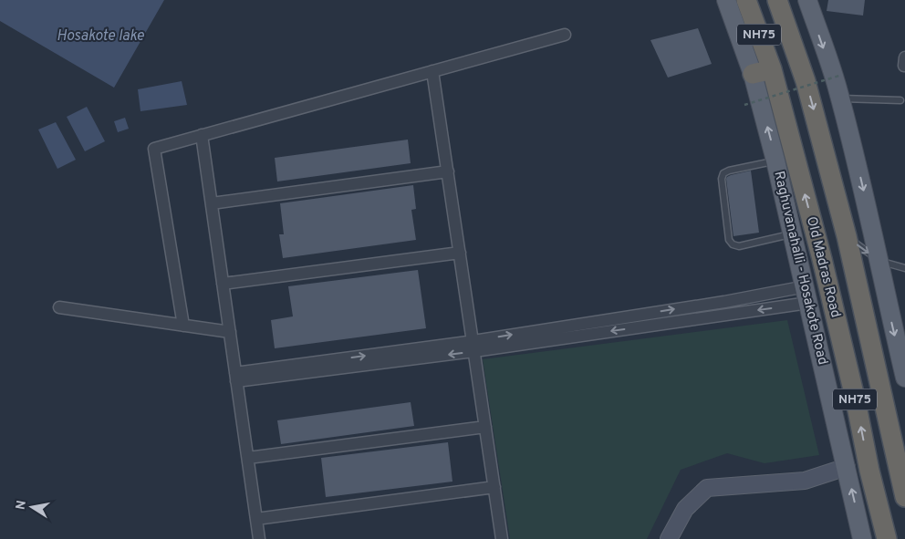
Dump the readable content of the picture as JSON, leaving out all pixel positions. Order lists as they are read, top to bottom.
{
  "streets": {
    "highway": ["NH75", "Old Madras Road"],
    "main road": ["Raghuvanahalli - Hosakote Road"]
  },
  "water": ["Hosakote lake"],
  "north": "left"
}
